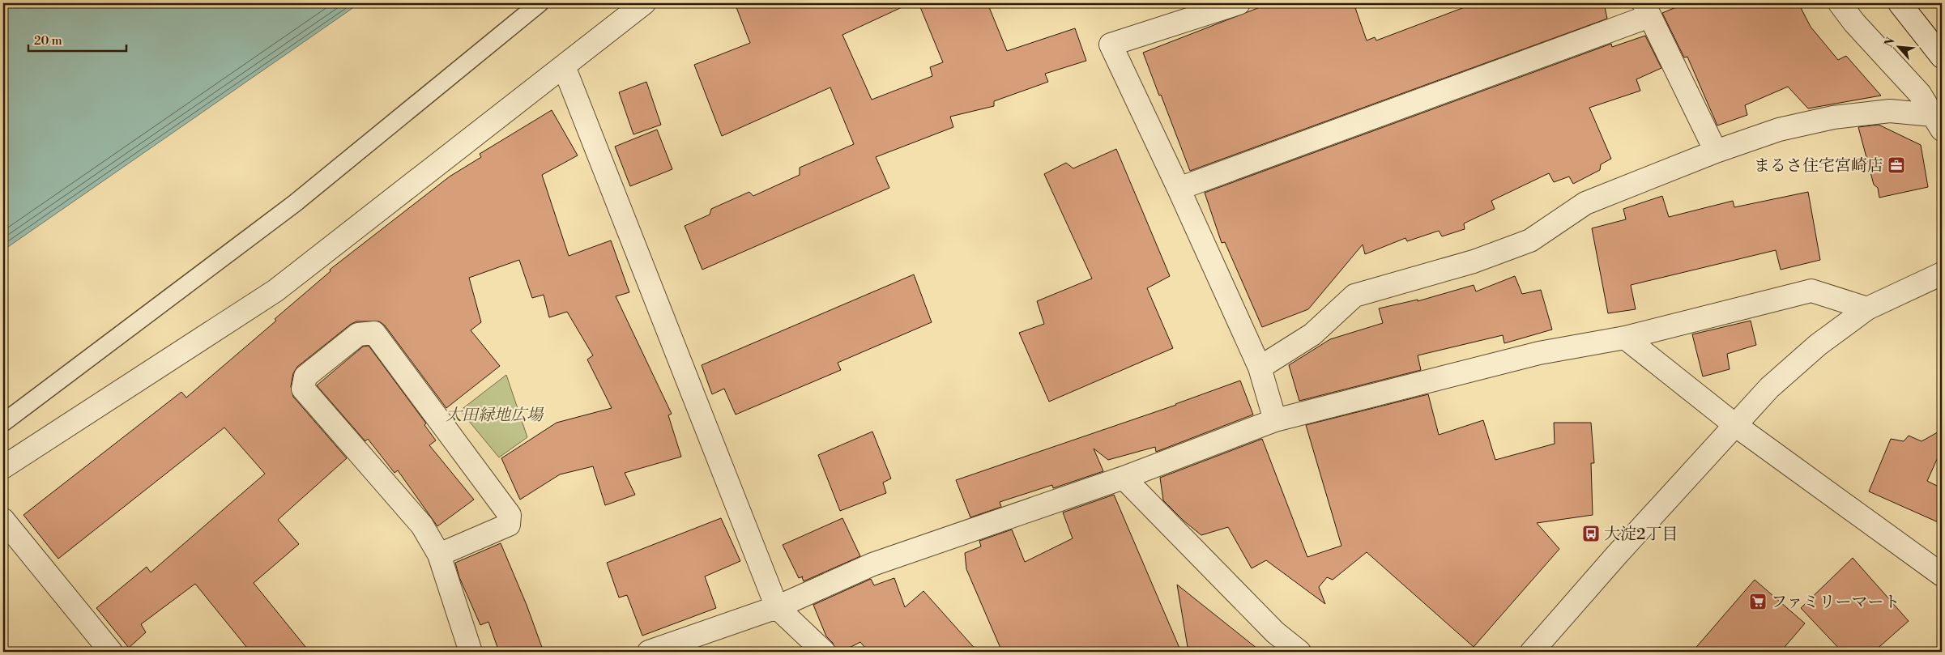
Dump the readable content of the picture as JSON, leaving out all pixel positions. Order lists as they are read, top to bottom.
{
  "parks": ["太田緑地広場"],
  "places": {
    "office": ["まるさ住宅宮崎店"],
    "bus stop": ["大淀2丁目"],
    "supermarket": ["ファミリーマート"]
  },
  "scale_bar": "20 m",
  "north": "top left"
}
